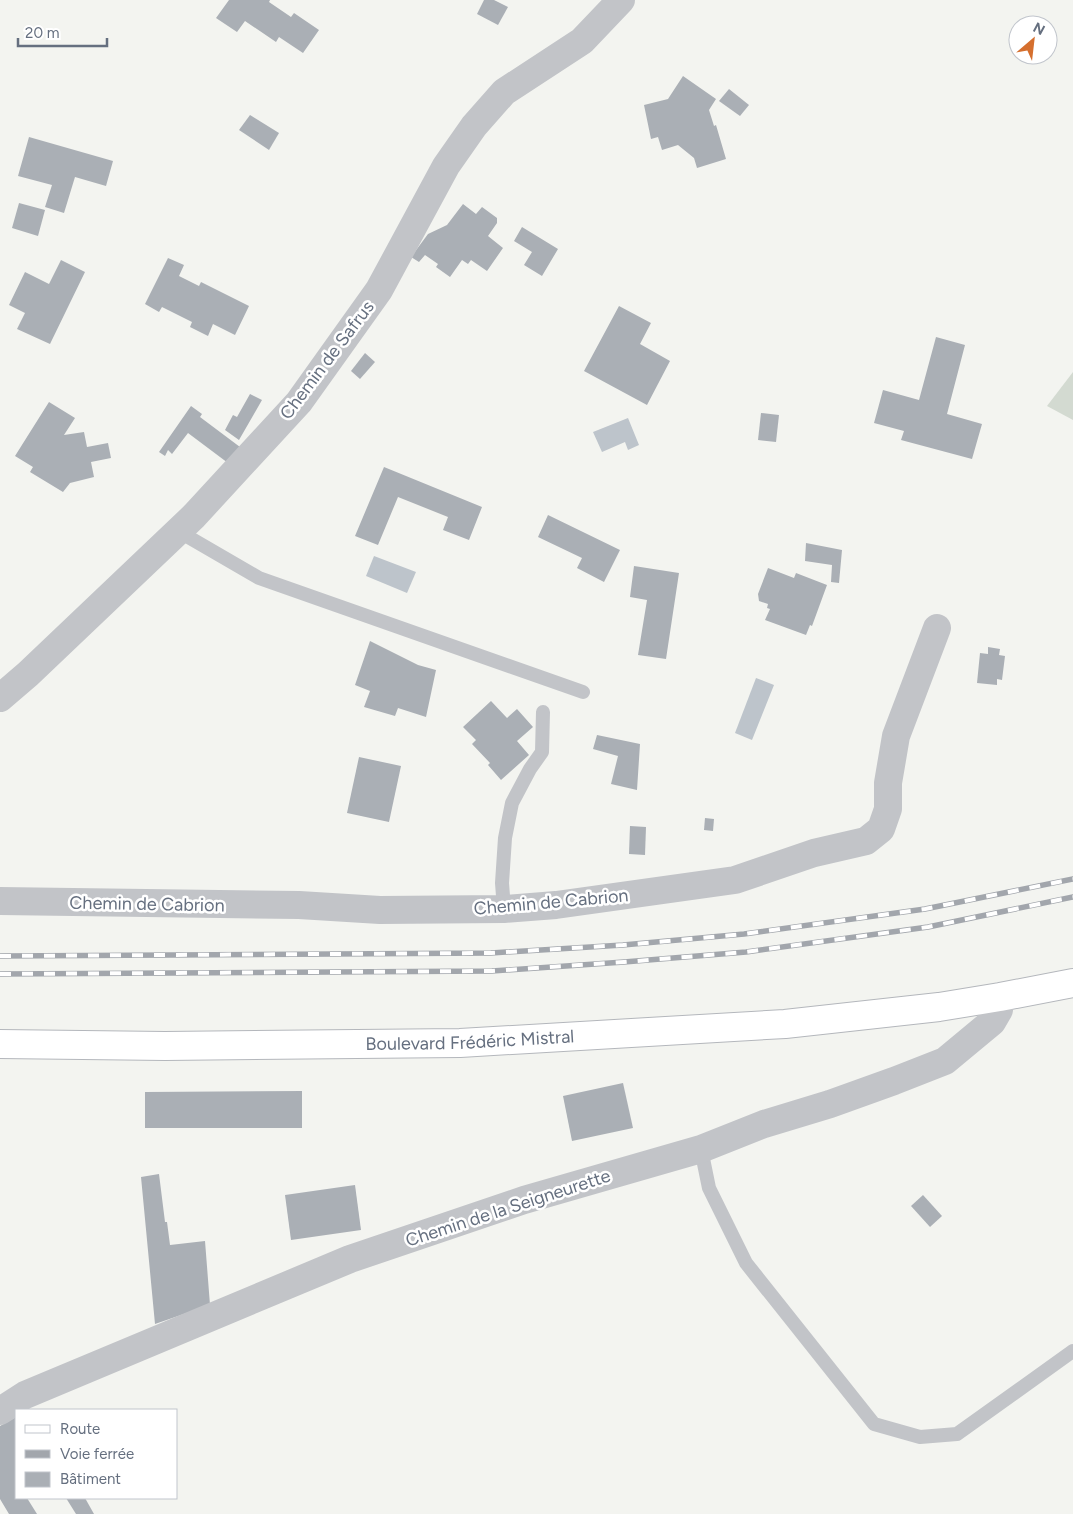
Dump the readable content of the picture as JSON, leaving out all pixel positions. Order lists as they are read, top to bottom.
{
  "streets": {
    "main road": ["Boulevard Frédéric Mistral"],
    "street": ["Chemin de Safrus", "Chemin de Cabrion", "Chemin de la Seigneurette"]
  },
  "crossings": [
    ["Boulevard Frédéric Mistral", "Chemin de la Seigneurette"]
  ],
  "legend": ["Route", "Voie ferrée", "Bâtiment"],
  "scale_bar": "20 m",
  "north": "top right"
}
